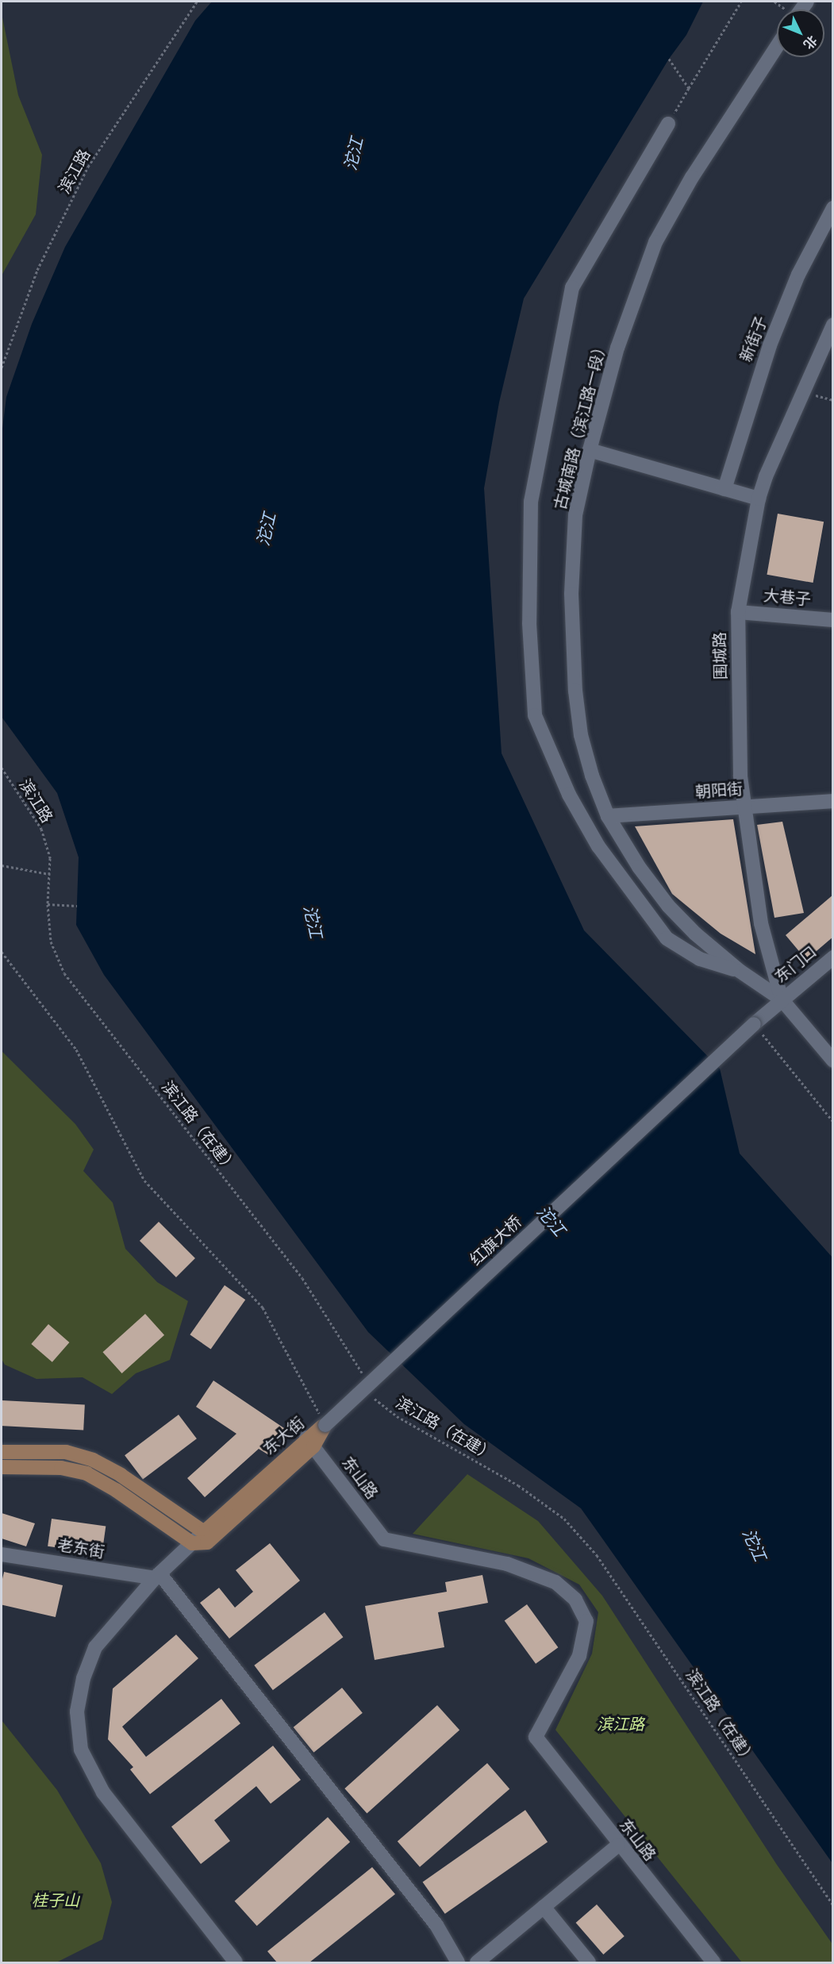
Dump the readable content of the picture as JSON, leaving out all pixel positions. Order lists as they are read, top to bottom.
{
  "streets": {
    "main road": ["东大街"],
    "street": [
      "新街子",
      "古城南路（滨江路一段）",
      "大巷子",
      "围城路",
      "朝阳街",
      "东门口",
      "红旗大桥",
      "东山路",
      "老东街"
    ],
    "path": ["滨江路", "滨江路（在建）"]
  },
  "crossings": [
    ["滨江路", "滨江路（在建）"],
    ["古城南路（滨江路一段）", "围城路"],
    ["古城南路（滨江路一段）", "朝阳街"],
    ["古城南路（滨江路一段）", "东门口"],
    ["大巷子", "围城路"],
    ["围城路", "朝阳街"],
    ["围城路", "东门口"],
    ["东门口", "红旗大桥"],
    ["红旗大桥", "东大街"],
    ["东大街", "东山路"]
  ],
  "water": ["沱江"],
  "parks": ["滨江路", "桂子山"],
  "north": "bottom right"
}
